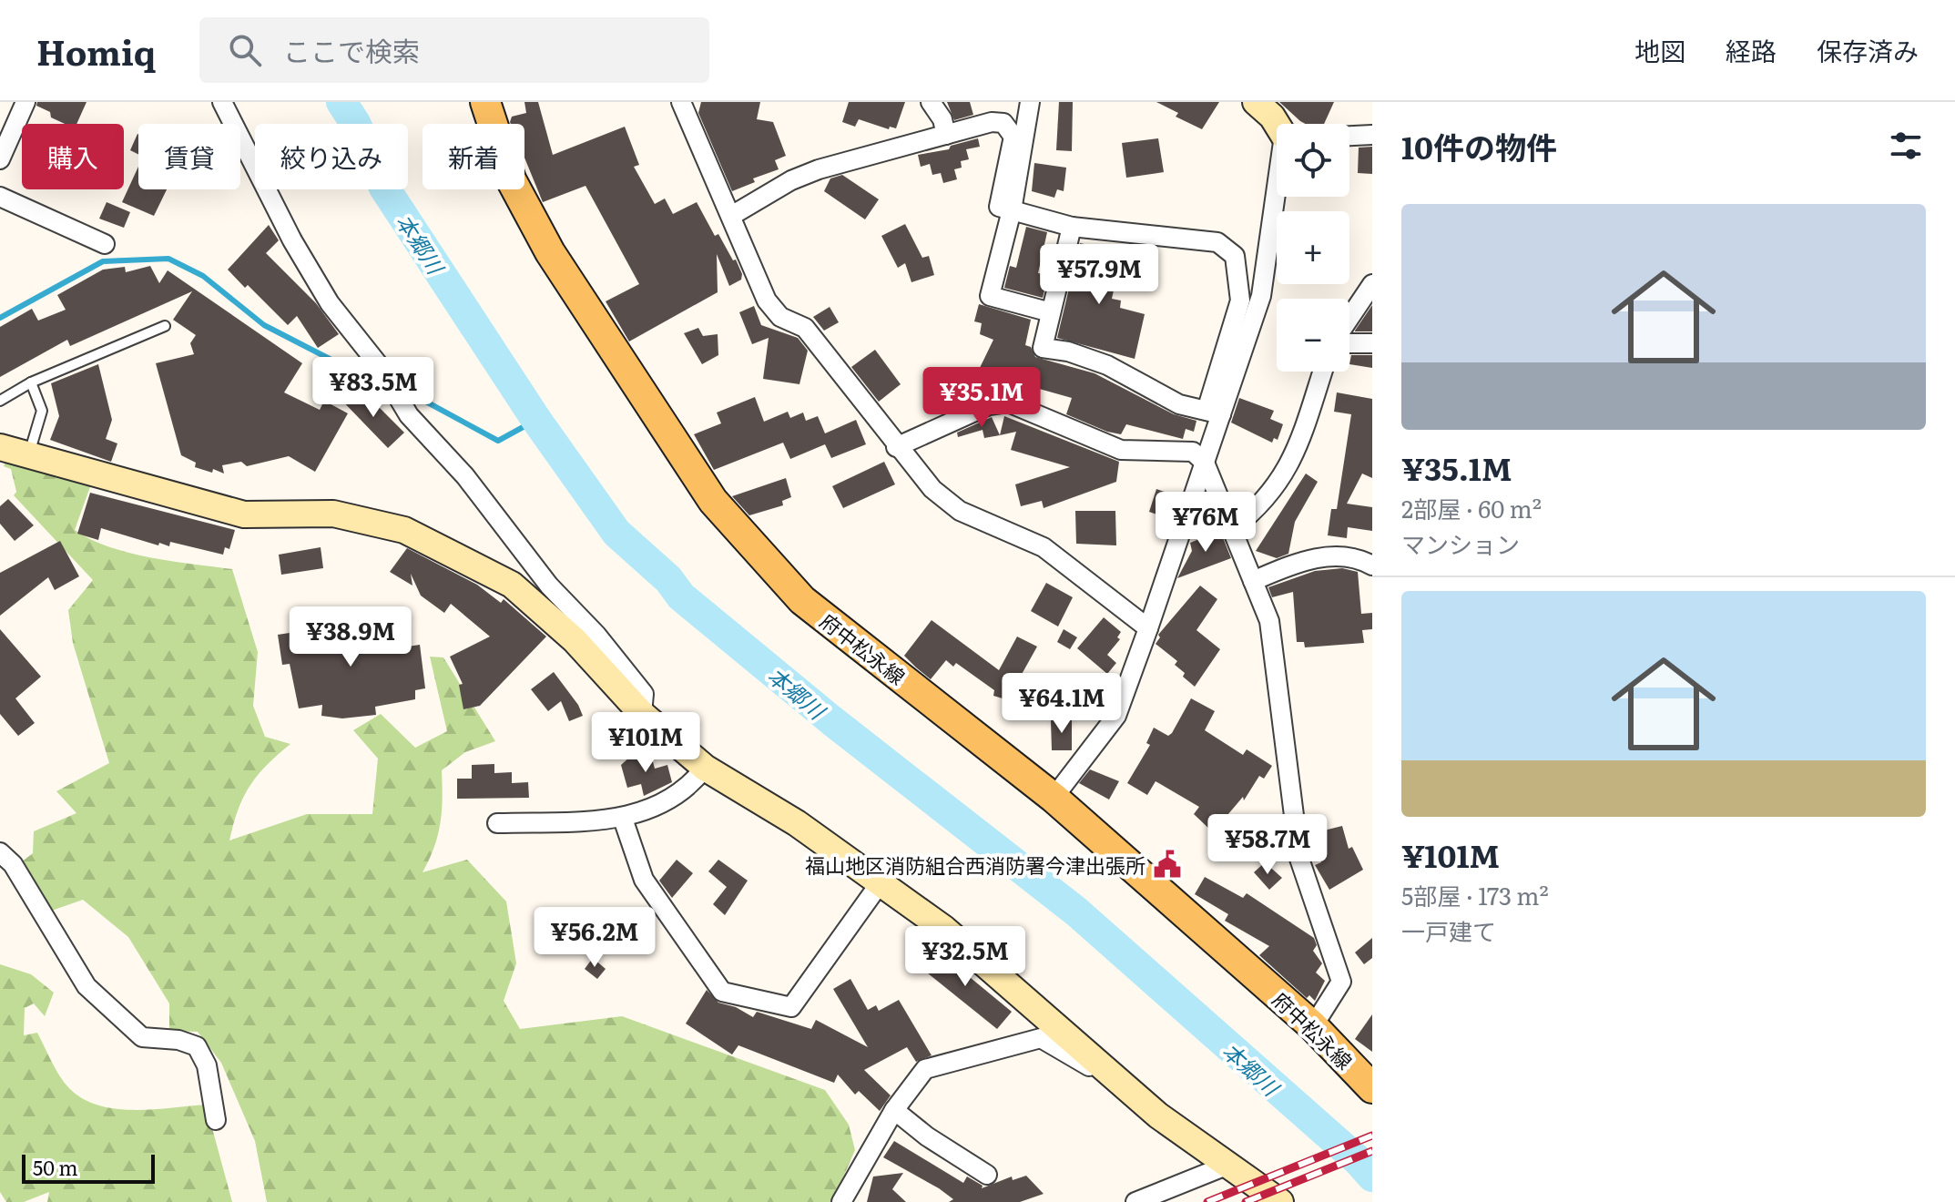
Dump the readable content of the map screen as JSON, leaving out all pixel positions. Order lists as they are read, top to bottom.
{
  "streets": {
    "main road": ["府中松永線"]
  },
  "water": ["本郷川"],
  "places": {
    "public building": ["福山地区消防組合西消防署今津出張所"]
  },
  "scale_bar": "50 m",
  "page": {
    "header": "Homiq",
    "search": "ここで検索",
    "nav": ["地図", "経路", "保存済み"],
    "heading": "10件の物件",
    "map_buttons": ["+", "−"],
    "chip": [
      "購入",
      "賃貸",
      "絞り込み",
      "新着"
    ],
    "list": [
      {
        "name": "¥35.1M",
        "note": "2部屋 · 60 m² · マンション"
      },
      {
        "name": "¥101M",
        "note": "5部屋 · 173 m² · 一戸建て"
      }
    ],
    "price": [
      "¥57.9M",
      "¥83.5M",
      "¥35.1M",
      "¥76M",
      "¥38.9M",
      "¥64.1M",
      "¥101M",
      "¥58.7M",
      "¥56.2M",
      "¥32.5M"
    ],
    "scale": "50 m"
  }
}
